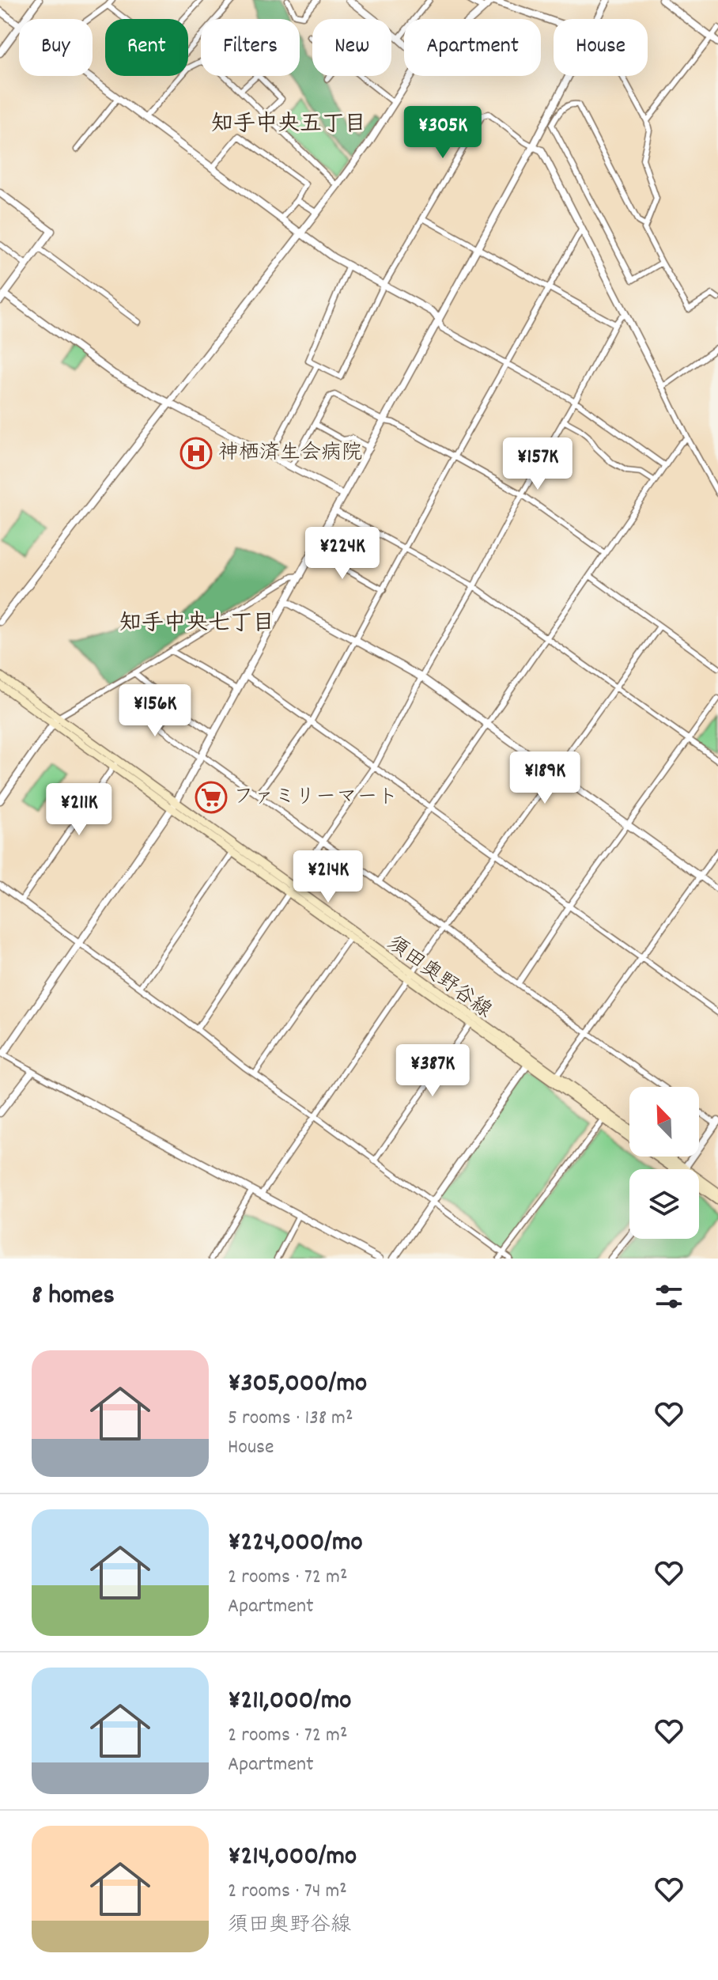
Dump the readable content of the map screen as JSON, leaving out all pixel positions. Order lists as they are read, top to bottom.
{
  "streets": {
    "main road": ["須田奥野谷線"]
  },
  "districts": ["知手中央五丁目", "知手中央七丁目"],
  "places": {
    "hospital": ["神栖済生会病院"],
    "supermarket": ["ファミリーマート"]
  },
  "north": "top left",
  "page": {
    "chip": [
      "Buy",
      "Rent",
      "Filters",
      "New",
      "Apartment",
      "House"
    ],
    "price": [
      "¥305K",
      "¥157K",
      "¥224K",
      "¥156K",
      "¥189K",
      "¥211K",
      "¥214K",
      "¥387K"
    ],
    "heading": "8 homes",
    "list": [
      {
        "name": "¥305,000/mo",
        "note": "5 rooms · 138 m² · House"
      },
      {
        "name": "¥224,000/mo",
        "note": "2 rooms · 72 m² · Apartment"
      },
      {
        "name": "¥211,000/mo",
        "note": "2 rooms · 72 m² · Apartment"
      },
      {
        "name": "¥214,000/mo",
        "note": "2 rooms · 74 m² · 須田奥野谷線"
      }
    ]
  }
}
